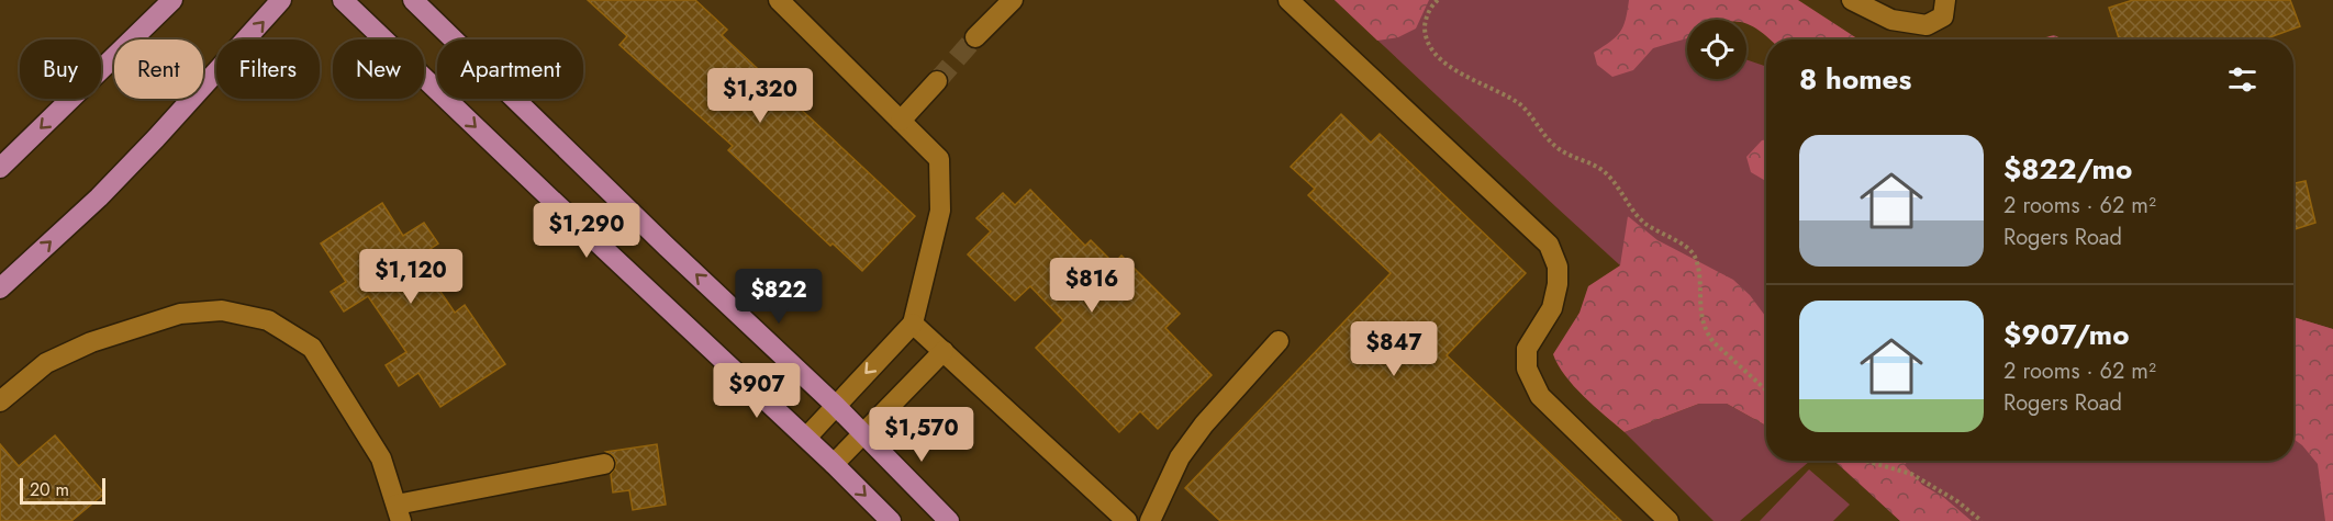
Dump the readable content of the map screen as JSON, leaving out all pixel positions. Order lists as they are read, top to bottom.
{
  "scale_bar": "20 m",
  "page": {
    "chip": [
      "Buy",
      "Rent",
      "Filters",
      "New",
      "Apartment"
    ],
    "heading": "8 homes",
    "price": [
      "$1,320",
      "$1,290",
      "$1,120",
      "$816",
      "$822",
      "$847",
      "$907",
      "$1,570"
    ],
    "list": [
      {
        "name": "$822/mo",
        "note": "2 rooms · 62 m² · Rogers Road"
      },
      {
        "name": "$907/mo",
        "note": "2 rooms · 62 m² · Rogers Road"
      }
    ],
    "scale": "20 m"
  }
}
